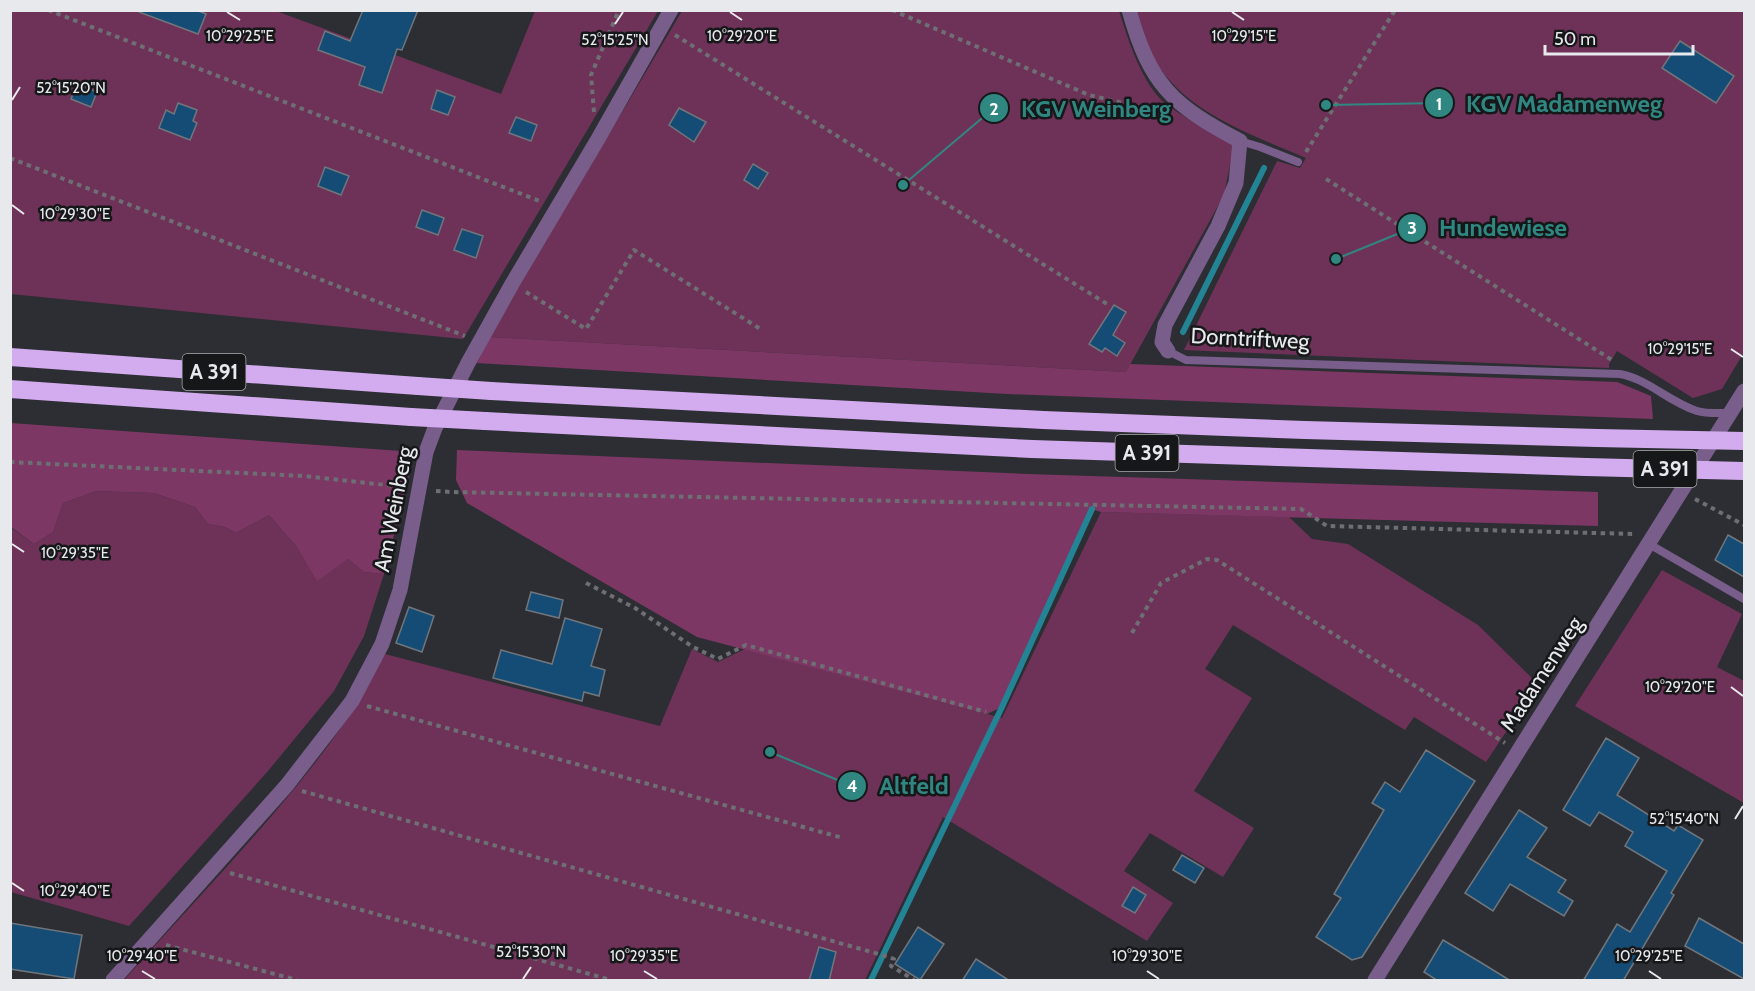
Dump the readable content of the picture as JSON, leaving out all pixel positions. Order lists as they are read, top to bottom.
{
  "streets": {
    "highway": ["A 391"],
    "street": ["Dorntriftweg", "Am Weinberg", "Madamenweg"]
  },
  "crossings": [
    ["Dorntriftweg", "Madamenweg"]
  ],
  "places": [
    "KGV Madamenweg",
    "KGV Weinberg",
    "Hundewiese",
    "Altfeld"
  ],
  "scale_bar": "50 m",
  "coordinates": [
    "10°29'25\"E",
    "10°29'20\"E",
    "10°29'15\"E",
    "52°15'25\"N",
    "52°15'20\"N",
    "10°29'30\"E",
    "10°29'35\"E",
    "52°15'40\"N",
    "10°29'40\"E",
    "52°15'30\"N"
  ]
}
